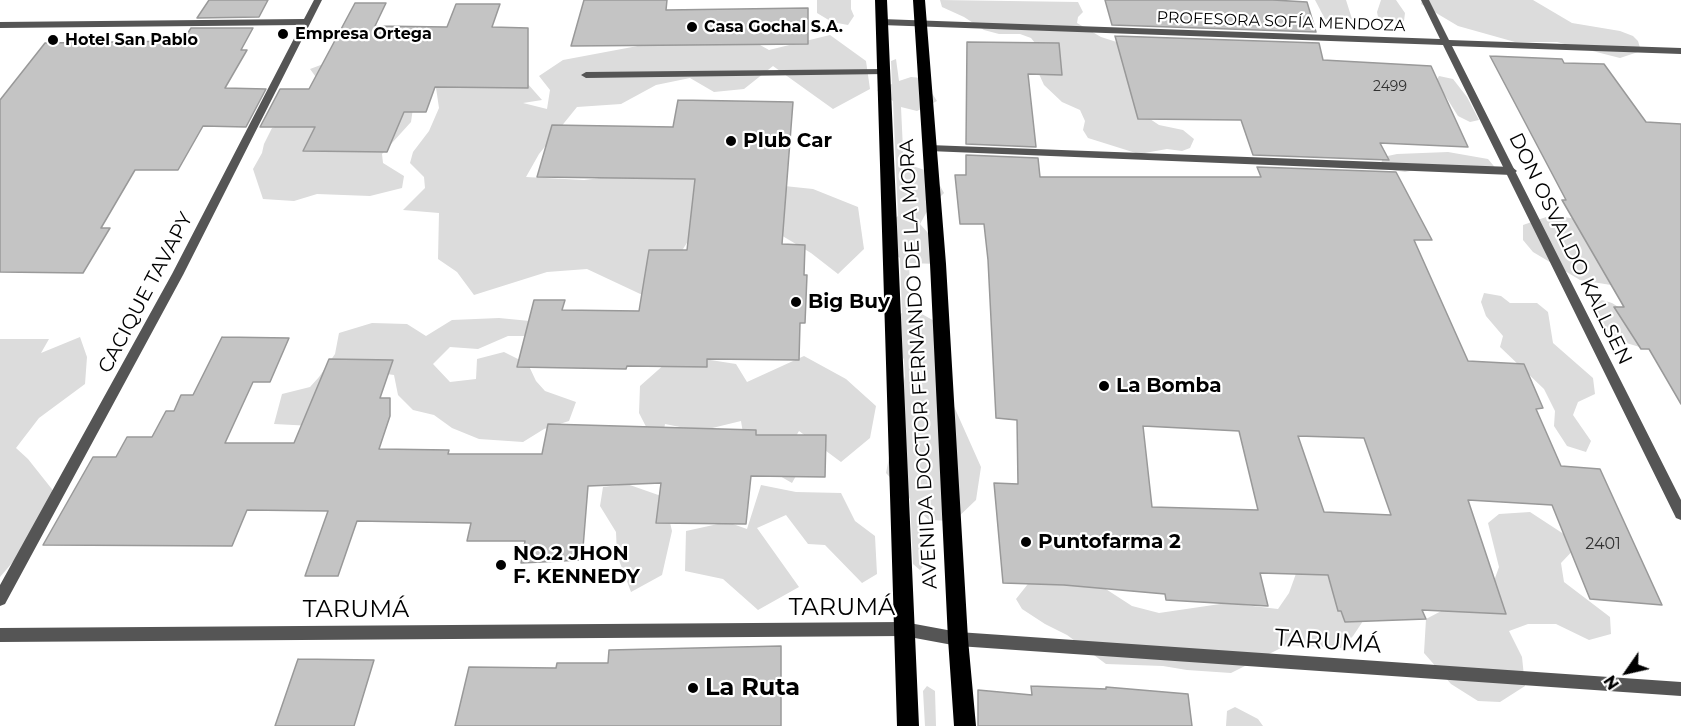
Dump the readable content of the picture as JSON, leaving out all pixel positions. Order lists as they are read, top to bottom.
{
  "streets": {
    "highway": ["AVENIDA DOCTOR FERNANDO DE LA MORA"],
    "street": [
      "PROFESORA SOFÍA MENDOZA",
      "DON OSVALDO KALLSEN",
      "CACIQUE TAVAPY",
      "TARUMÁ"
    ]
  },
  "crossings": [
    ["PROFESORA SOFÍA MENDOZA", "DON OSVALDO KALLSEN"],
    ["PROFESORA SOFÍA MENDOZA", "AVENIDA DOCTOR FERNANDO DE LA MORA"],
    ["AVENIDA DOCTOR FERNANDO DE LA MORA", "TARUMÁ"]
  ],
  "places": [
    "Casa Gochal S.A.",
    "Empresa Ortega",
    "Hotel San Pablo",
    "Plub Car",
    "Big Buy",
    "La Bomba",
    "Puntofarma 2",
    "NO.2 JHON F. KENNEDY",
    "La Ruta"
  ],
  "house_numbers": ["2499", "2401"],
  "north": "bottom left"
}
